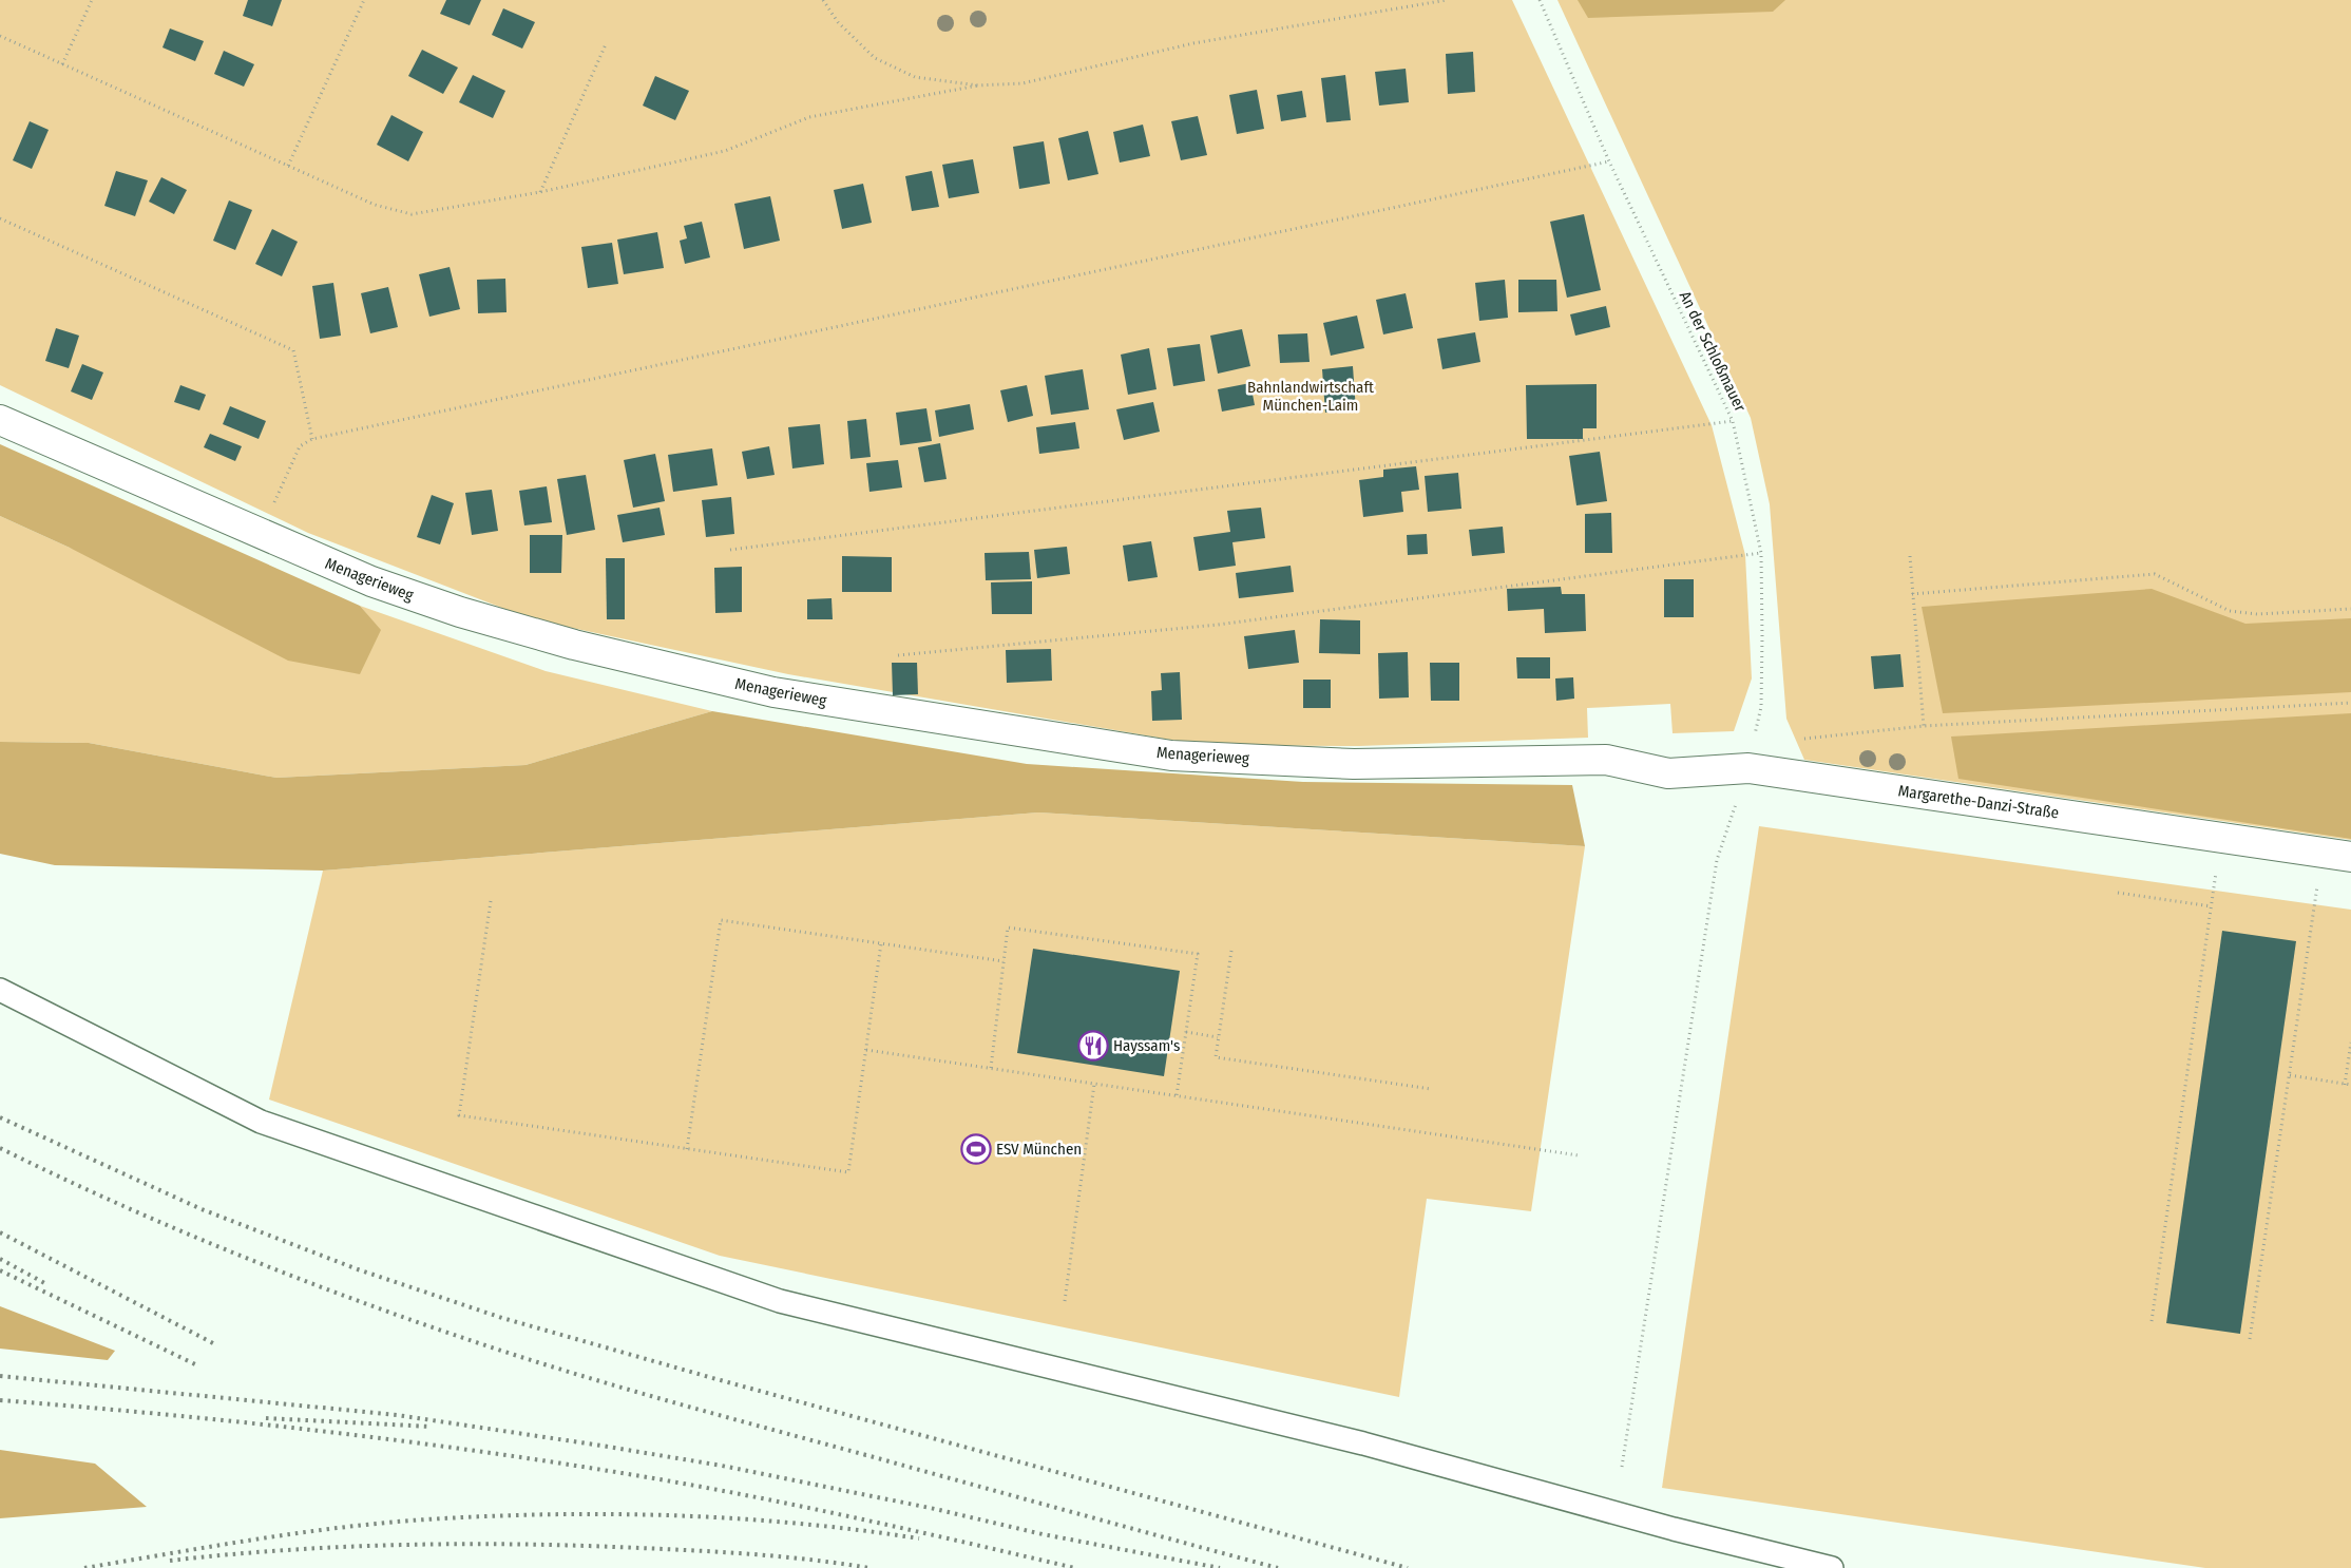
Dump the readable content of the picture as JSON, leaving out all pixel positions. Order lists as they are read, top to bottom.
{
  "streets": {
    "street": ["Menagerieweg", "Margarethe-Danzi-Straße"],
    "path": ["An der Schloßmauer"]
  },
  "crossings": [
    ["An der Schloßmauer", "Margarethe-Danzi-Straße"],
    ["Menagerieweg", "Margarethe-Danzi-Straße"]
  ],
  "parks": ["Bahnlandwirtschaft München-Laim"],
  "places": {
    "restaurant": ["Hayssam's"],
    "sports": ["ESV München"]
  }
}
